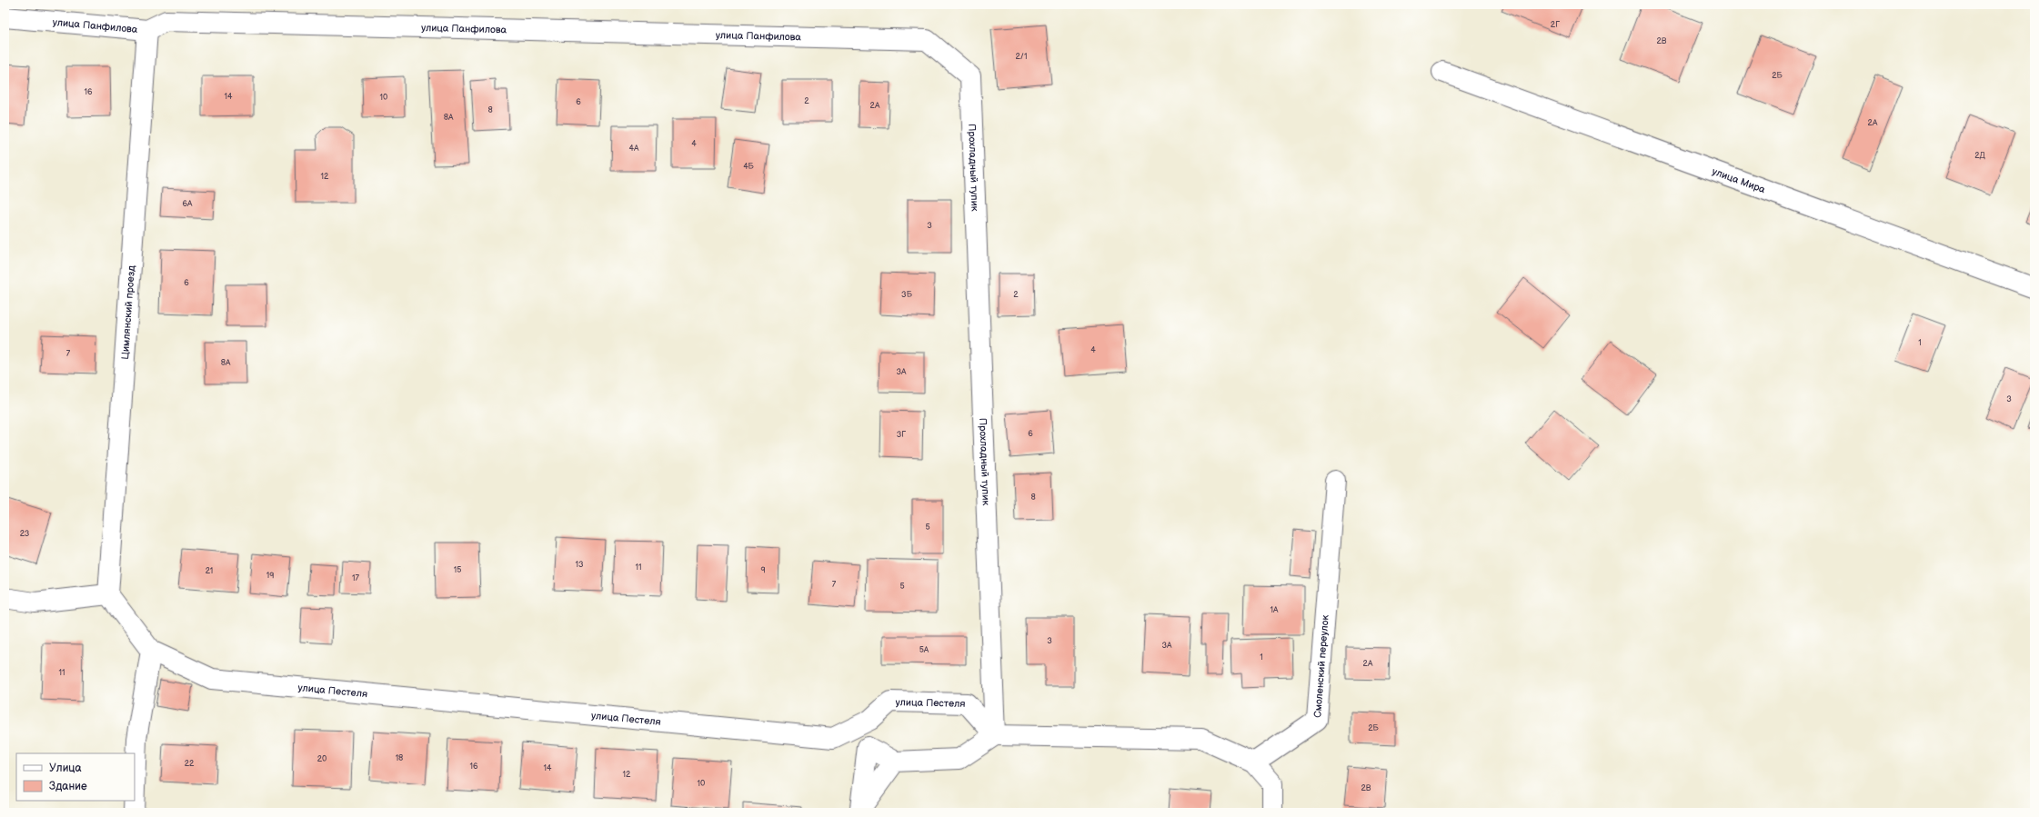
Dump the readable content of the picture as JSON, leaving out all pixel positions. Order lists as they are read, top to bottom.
{
  "streets": {
    "street": [
      "улица Панфилова",
      "Прохладный тупик",
      "улица Мира",
      "Цимлянский проезд",
      "Смоленский переулок",
      "улица Пестеля"
    ]
  },
  "crossings": [
    ["улица Панфилова", "Прохладный тупик"],
    ["улица Панфилова", "Цимлянский проезд"],
    ["Прохладный тупик", "улица Пестеля"],
    ["Цимлянский проезд", "улица Пестеля"]
  ],
  "house_numbers": [
    "2Г",
    "2В",
    "2/1",
    "2Б",
    "16",
    "14",
    "10",
    "2",
    "6",
    "2А",
    "8",
    "8А",
    "2А",
    "4",
    "4А",
    "2Д",
    "4Б",
    "12",
    "6А",
    "3",
    "6",
    "3Б",
    "2",
    "1",
    "4",
    "7",
    "8А",
    "3А",
    "3",
    "6",
    "3Г",
    "8",
    "5",
    "23",
    "13",
    "11",
    "15",
    "9",
    "21",
    "19",
    "17",
    "7",
    "5",
    "1А",
    "3",
    "3А",
    "5А",
    "1",
    "2А",
    "11",
    "2Б",
    "18",
    "20",
    "22",
    "16",
    "14",
    "12",
    "10",
    "2В"
  ],
  "legend": ["Улица", "Здание"]
}
